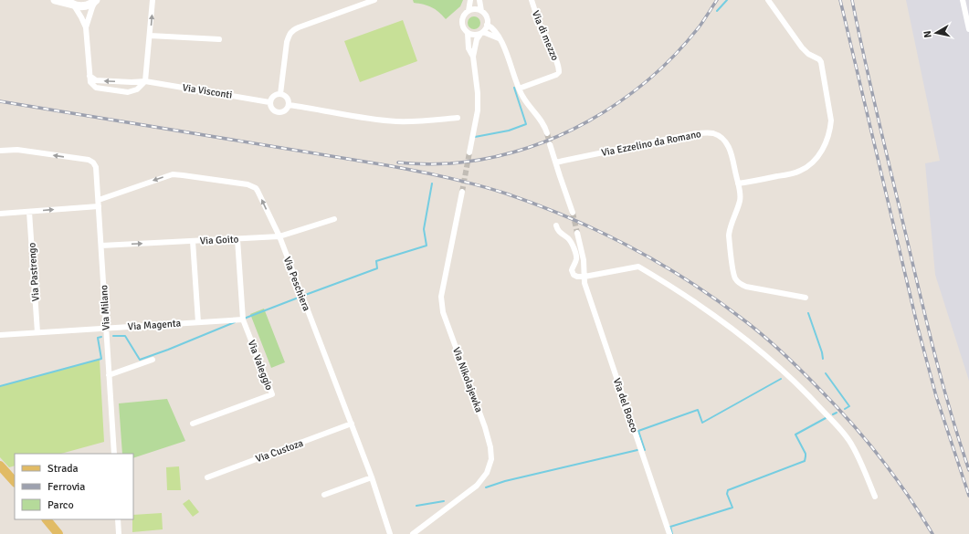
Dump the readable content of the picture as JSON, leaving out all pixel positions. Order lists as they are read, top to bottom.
{
  "streets": {
    "street": [
      "Via di mezzo",
      "Via Visconti",
      "Via Ezzelino da Romano",
      "Via Goito",
      "Via Pastrengo",
      "Via Peschiera",
      "Via Milano",
      "Via Magenta",
      "Via Valeggio",
      "Via Nikolajewka",
      "Via del Bosco",
      "Via Custoza"
    ]
  },
  "crossings": [
    ["Via Goito", "Via Peschiera"],
    ["Via Goito", "Via Milano"],
    ["Via Pastrengo", "Via Magenta"],
    ["Via Peschiera", "Via Milano"],
    ["Via Peschiera", "Via Custoza"],
    ["Via Milano", "Via Magenta"],
    ["Via Magenta", "Via Valeggio"]
  ],
  "one_way": ["Via Goito"],
  "legend": ["Strada", "Ferrovia", "Parco"],
  "north": "left"
}
